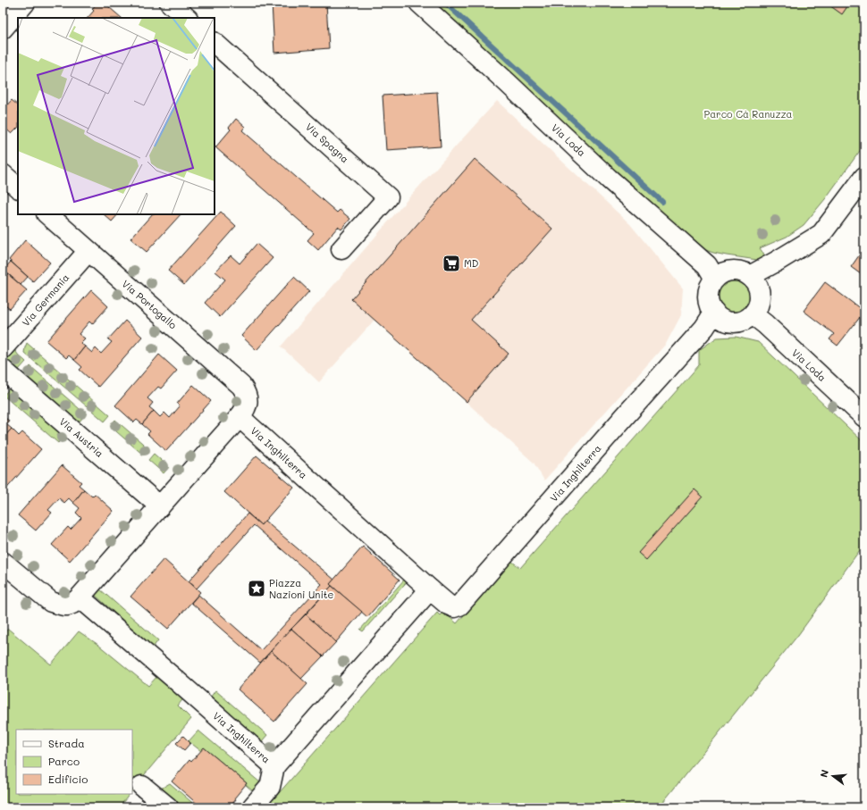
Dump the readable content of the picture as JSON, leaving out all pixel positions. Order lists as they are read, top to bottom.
{
  "streets": {
    "street": [
      "Via Loda",
      "Via Spagna",
      "Via Germania",
      "Via Portogallo",
      "Via Austria",
      "Via Inghilterra"
    ]
  },
  "crossings": [
    ["Via Loda", "Via Inghilterra"],
    ["Via Germania", "Via Portogallo"],
    ["Via Portogallo", "Via Inghilterra"]
  ],
  "parks": ["Parco Cà Ranuzza"],
  "places": {
    "supermarket": ["MD"],
    "place": ["Piazza Nazioni Unite"]
  },
  "legend": ["Strada", "Parco", "Edificio"],
  "north": "left"
}
